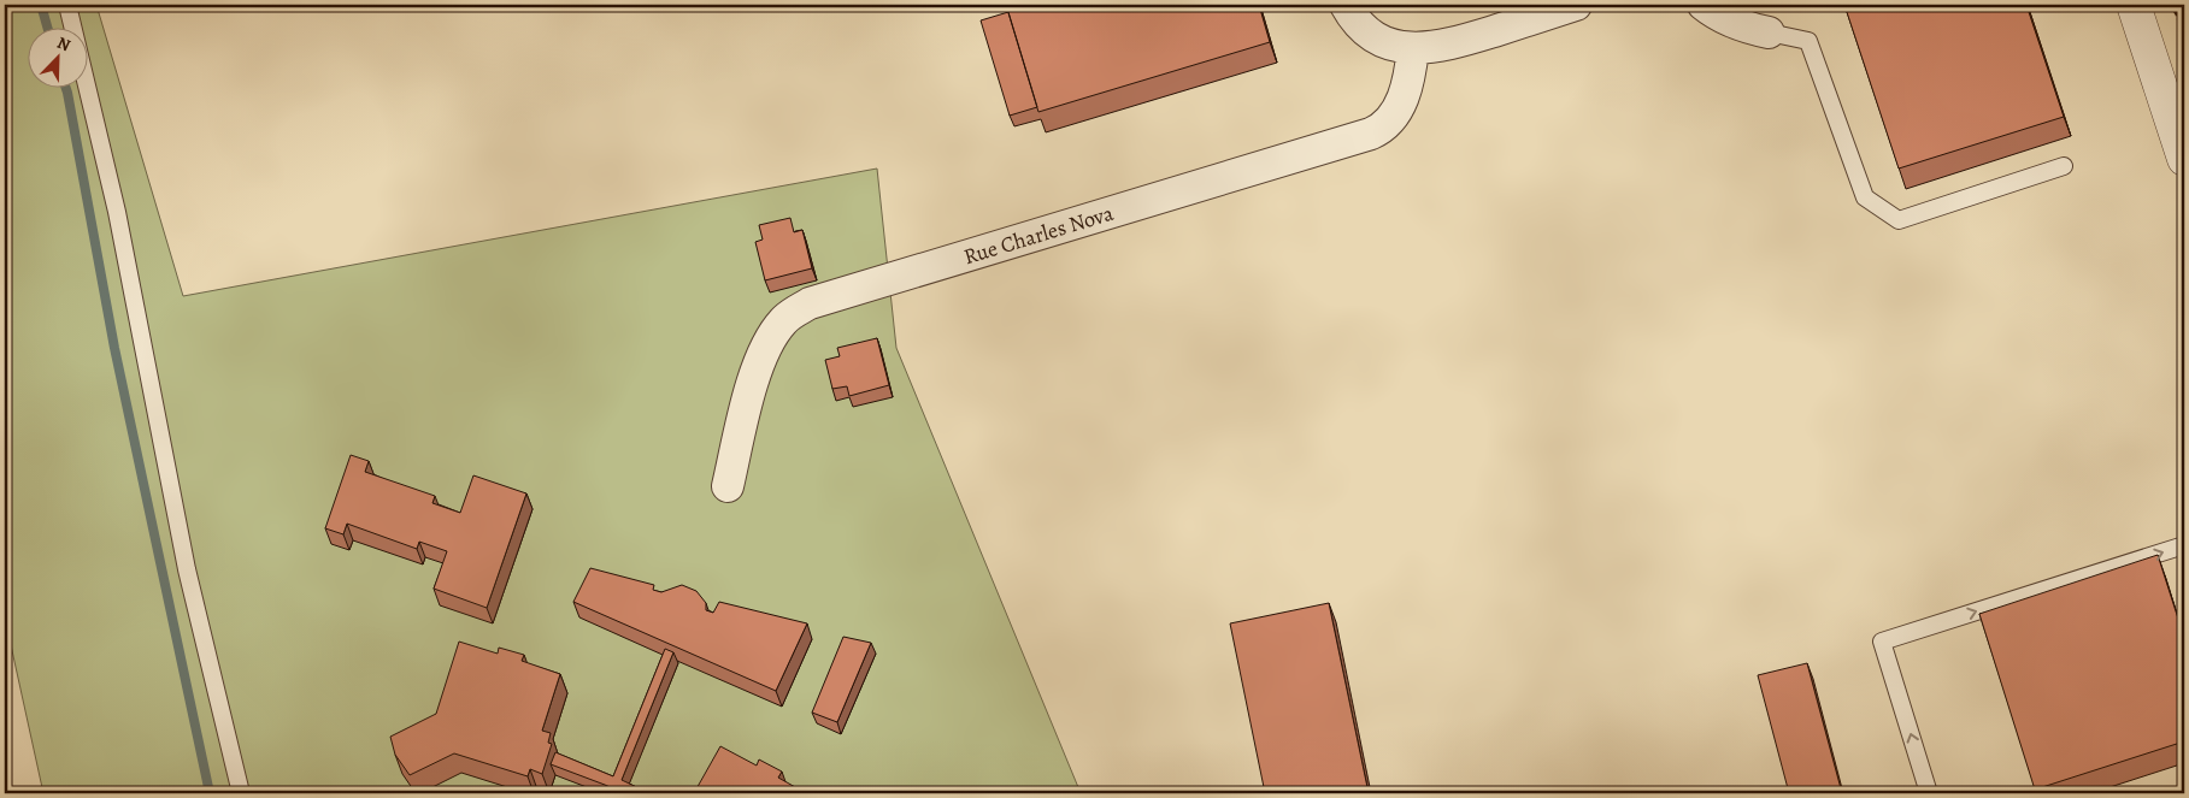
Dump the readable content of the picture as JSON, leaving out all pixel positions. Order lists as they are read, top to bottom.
{
  "streets": {
    "street": ["Rue Charles Nova"]
  },
  "north": "top right"
}
